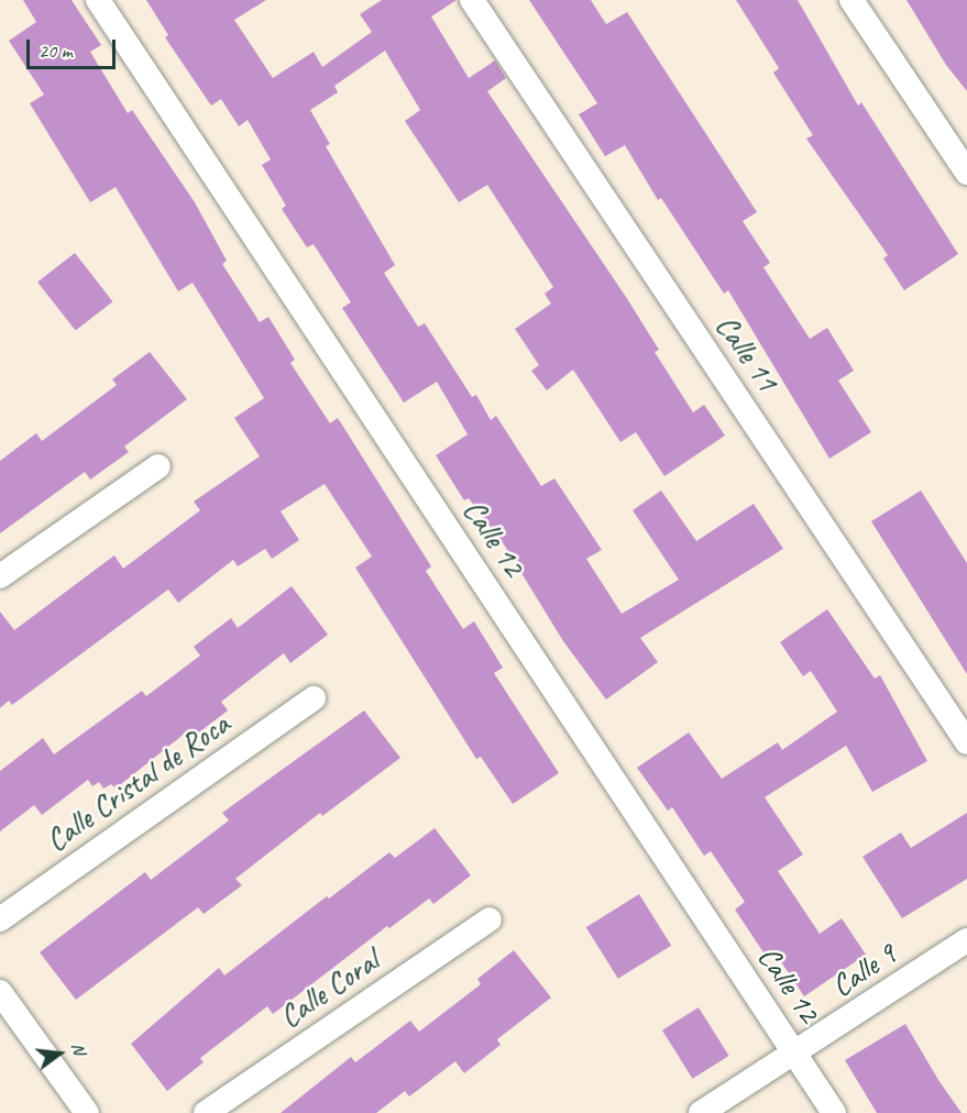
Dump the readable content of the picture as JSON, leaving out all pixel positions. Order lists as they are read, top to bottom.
{
  "streets": {
    "street": [
      "Calle 11",
      "Calle 12",
      "Calle Cristal de Roca",
      "Calle 9",
      "Calle Coral"
    ]
  },
  "crossings": [
    ["Calle 12", "Calle 9"]
  ],
  "scale_bar": "20 m",
  "north": "right"
}
